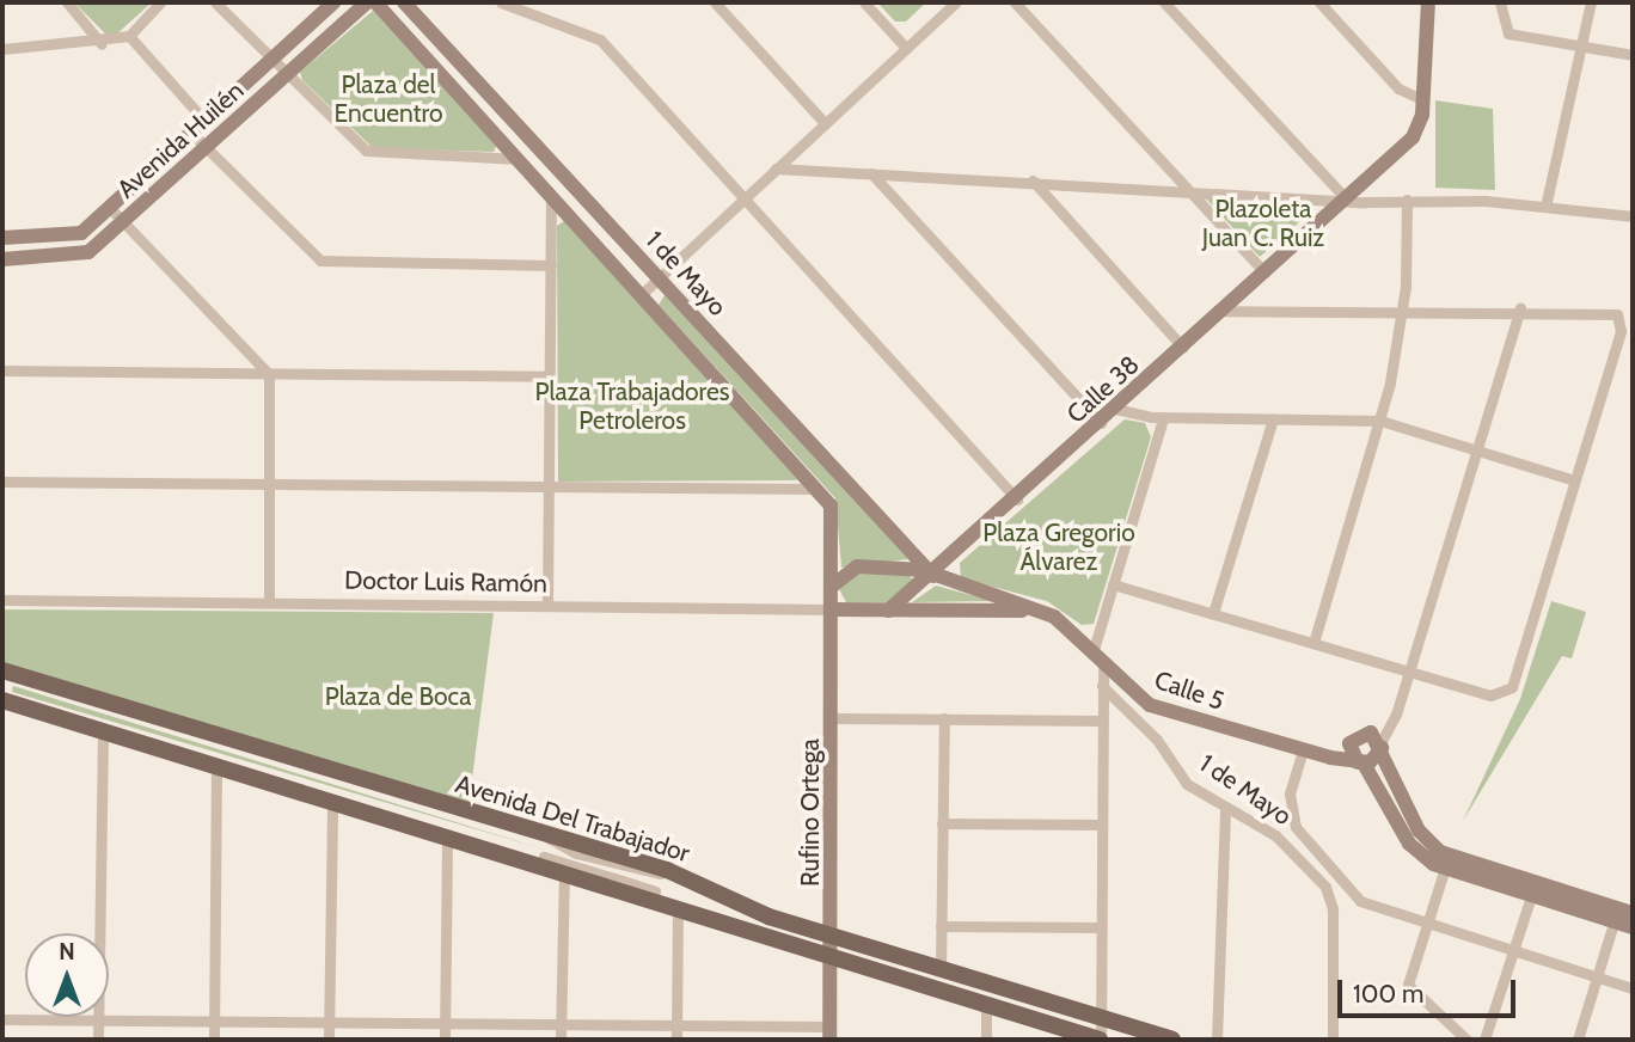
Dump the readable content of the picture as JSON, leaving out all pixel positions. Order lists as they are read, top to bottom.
{
  "streets": {
    "main road": ["Avenida Del Trabajador"],
    "street": [
      "Avenida Huilén",
      "1 de Mayo",
      "Calle 38",
      "Doctor Luis Ramón",
      "Calle 5",
      "Rufino Ortega"
    ]
  },
  "crossings": [
    ["1 de Mayo", "Calle 38"],
    ["1 de Mayo", "Calle 5"],
    ["1 de Mayo", "Rufino Ortega"],
    ["Calle 38", "Doctor Luis Ramón"],
    ["Calle 38", "Calle 5"],
    ["Doctor Luis Ramón", "Rufino Ortega"],
    ["Calle 5", "Rufino Ortega"],
    ["Rufino Ortega", "Avenida Del Trabajador"]
  ],
  "parks": [
    "Plaza del Encuentro",
    "Plazoleta Juan C. Ruiz",
    "Plaza Trabajadores Petroleros",
    "Plaza Gregorio Álvarez",
    "Plaza de Boca"
  ],
  "scale_bar": "100 m",
  "north": "top"
}
